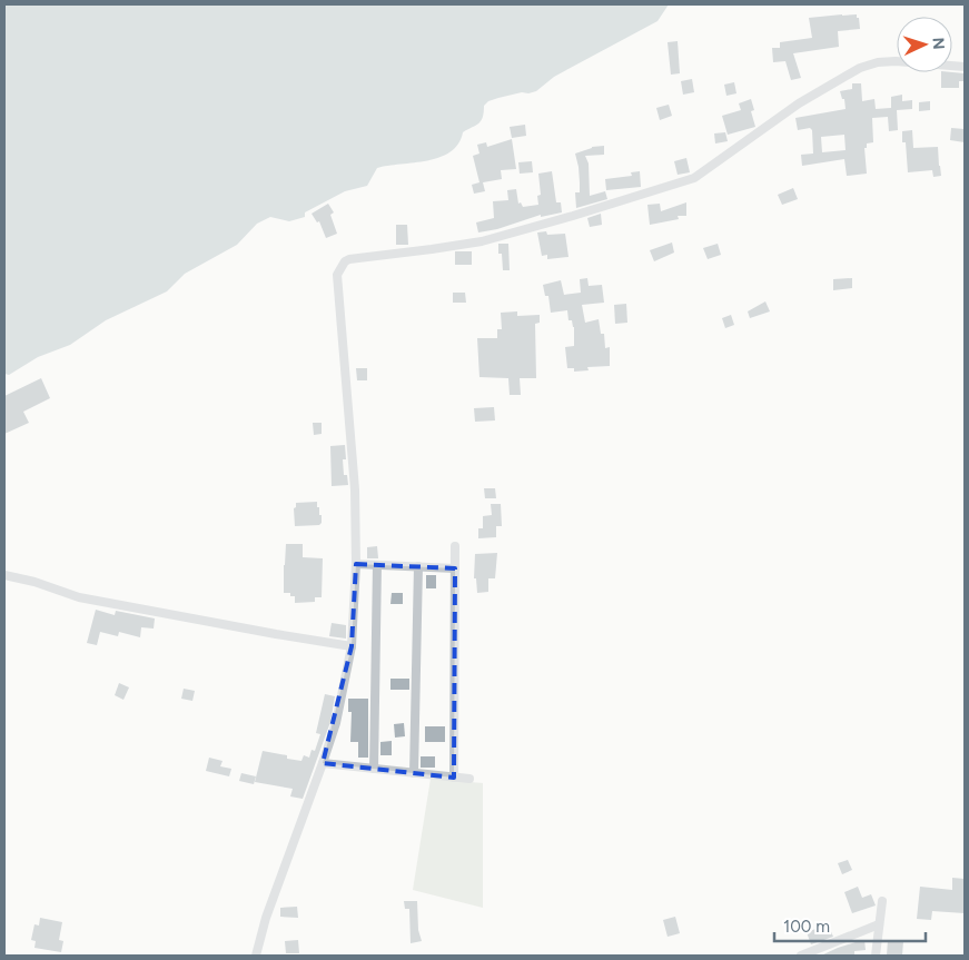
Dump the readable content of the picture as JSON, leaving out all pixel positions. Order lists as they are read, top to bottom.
{
  "scale_bar": "100 m",
  "north": "right"
}
